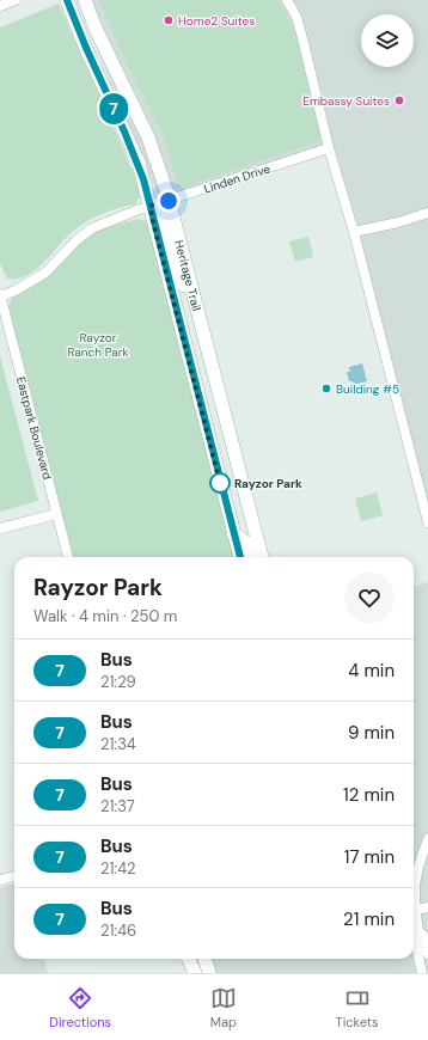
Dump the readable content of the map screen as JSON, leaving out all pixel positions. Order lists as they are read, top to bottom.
{
  "streets": {
    "street": ["Linden Drive", "Heritage Trail", "Eastpark Boulevard"]
  },
  "crossings": [
    ["Linden Drive", "Heritage Trail"],
    ["Linden Drive", "Eastpark Boulevard"]
  ],
  "parks": ["Rayzor Ranch Park"],
  "places": [
    "Home2 Suites",
    "Embassy Suites",
    "Building #5",
    "Rayzor Park"
  ],
  "lines": ["bus line 7"],
  "page": {
    "on_map": "7",
    "heading": ["Rayzor Park", "Walk · 4 min · 250 m"],
    "list": [
      {
        "mark": "7",
        "name": "Bus",
        "note": "21:29",
        "value": "4 min"
      },
      {
        "mark": "7",
        "name": "Bus",
        "note": "21:34",
        "value": "9 min"
      },
      {
        "mark": "7",
        "name": "Bus",
        "note": "21:37",
        "value": "12 min"
      },
      {
        "mark": "7",
        "name": "Bus",
        "note": "21:42",
        "value": "17 min"
      },
      {
        "mark": "7",
        "name": "Bus",
        "note": "21:46",
        "value": "21 min"
      }
    ],
    "tabs": ["Directions", "Map", "Tickets"]
  }
}
